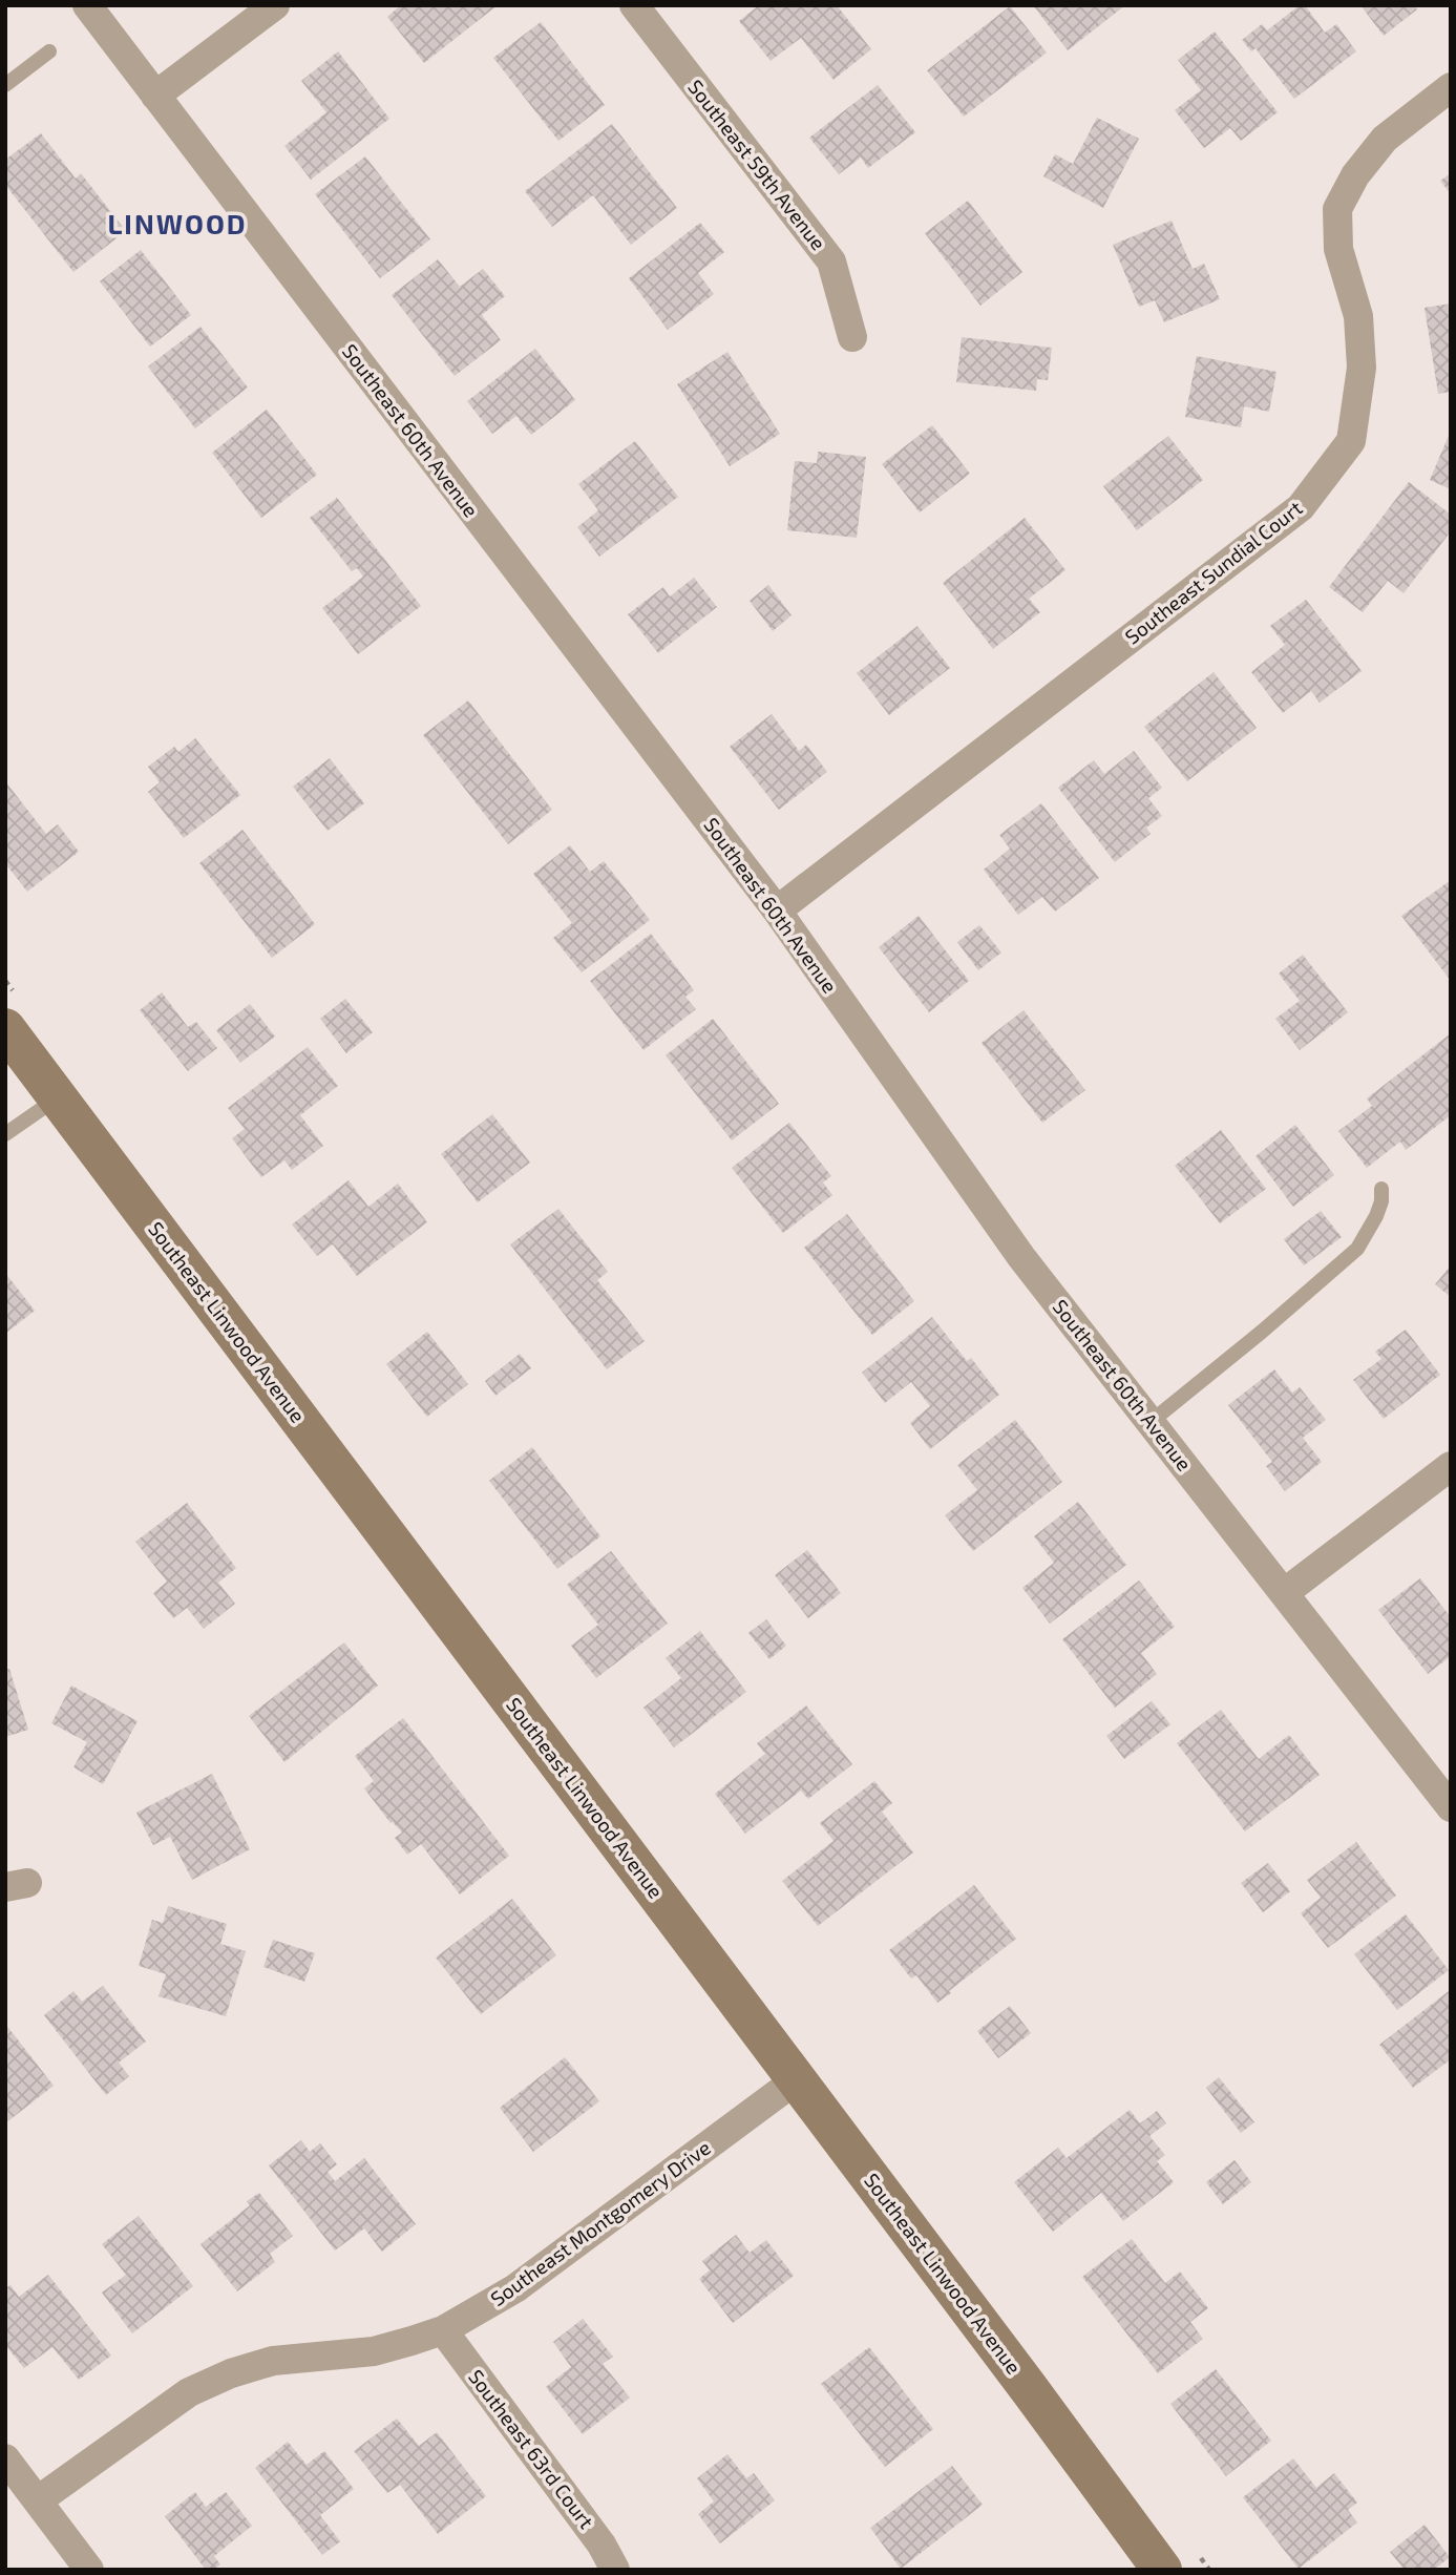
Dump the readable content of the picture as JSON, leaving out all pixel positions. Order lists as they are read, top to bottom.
{
  "streets": {
    "main road": ["Southeast Linwood Avenue"],
    "street": [
      "Southeast 59th Avenue",
      "Southeast 60th Avenue",
      "Southeast Sundial Court",
      "Southeast Montgomery Drive",
      "Southeast 63rd Court"
    ]
  },
  "crossings": [
    ["Southeast 60th Avenue", "Southeast Sundial Court"],
    ["Southeast Linwood Avenue", "Southeast Montgomery Drive"],
    ["Southeast Montgomery Drive", "Southeast 63rd Court"]
  ],
  "districts": ["LINWOOD"]
}
